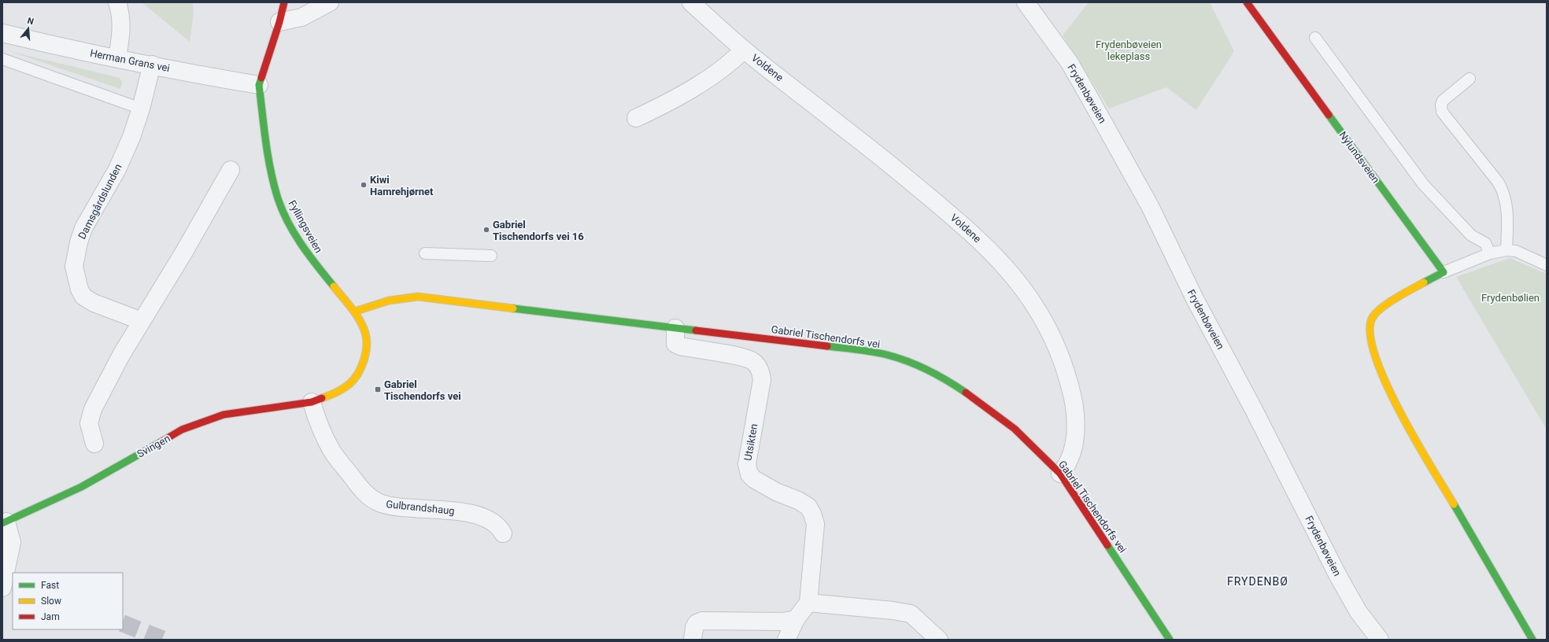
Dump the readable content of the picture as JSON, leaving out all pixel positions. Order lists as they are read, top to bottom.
{
  "streets": {
    "street": [
      "Herman Grans vei",
      "Voldene",
      "Frydenbøveien",
      "Nylundsveien",
      "Damsgårdslunden",
      "Fyllingsveien",
      "Gabriel Tischendorfs vei",
      "Utsikten",
      "Svingen",
      "Gulbrandshaug"
    ]
  },
  "crossings": [
    ["Herman Grans vei", "Damsgårdslunden"],
    ["Herman Grans vei", "Fyllingsveien"],
    ["Voldene", "Gabriel Tischendorfs vei"],
    ["Fyllingsveien", "Gabriel Tischendorfs vei"],
    ["Fyllingsveien", "Svingen"],
    ["Fyllingsveien", "Gulbrandshaug"],
    ["Gabriel Tischendorfs vei", "Utsikten"],
    ["Svingen", "Gulbrandshaug"]
  ],
  "districts": ["FRYDENBØ"],
  "parks": ["Frydenbøveien lekeplass", "Frydenbølien"],
  "places": {
    "other": ["Kiwi Hamrehjørnet", "Gabriel Tischendorfs vei 16"],
    "transit": ["Gabriel Tischendorfs vei"]
  },
  "legend": ["Fast", "Slow", "Jam"],
  "north": "top"
}
